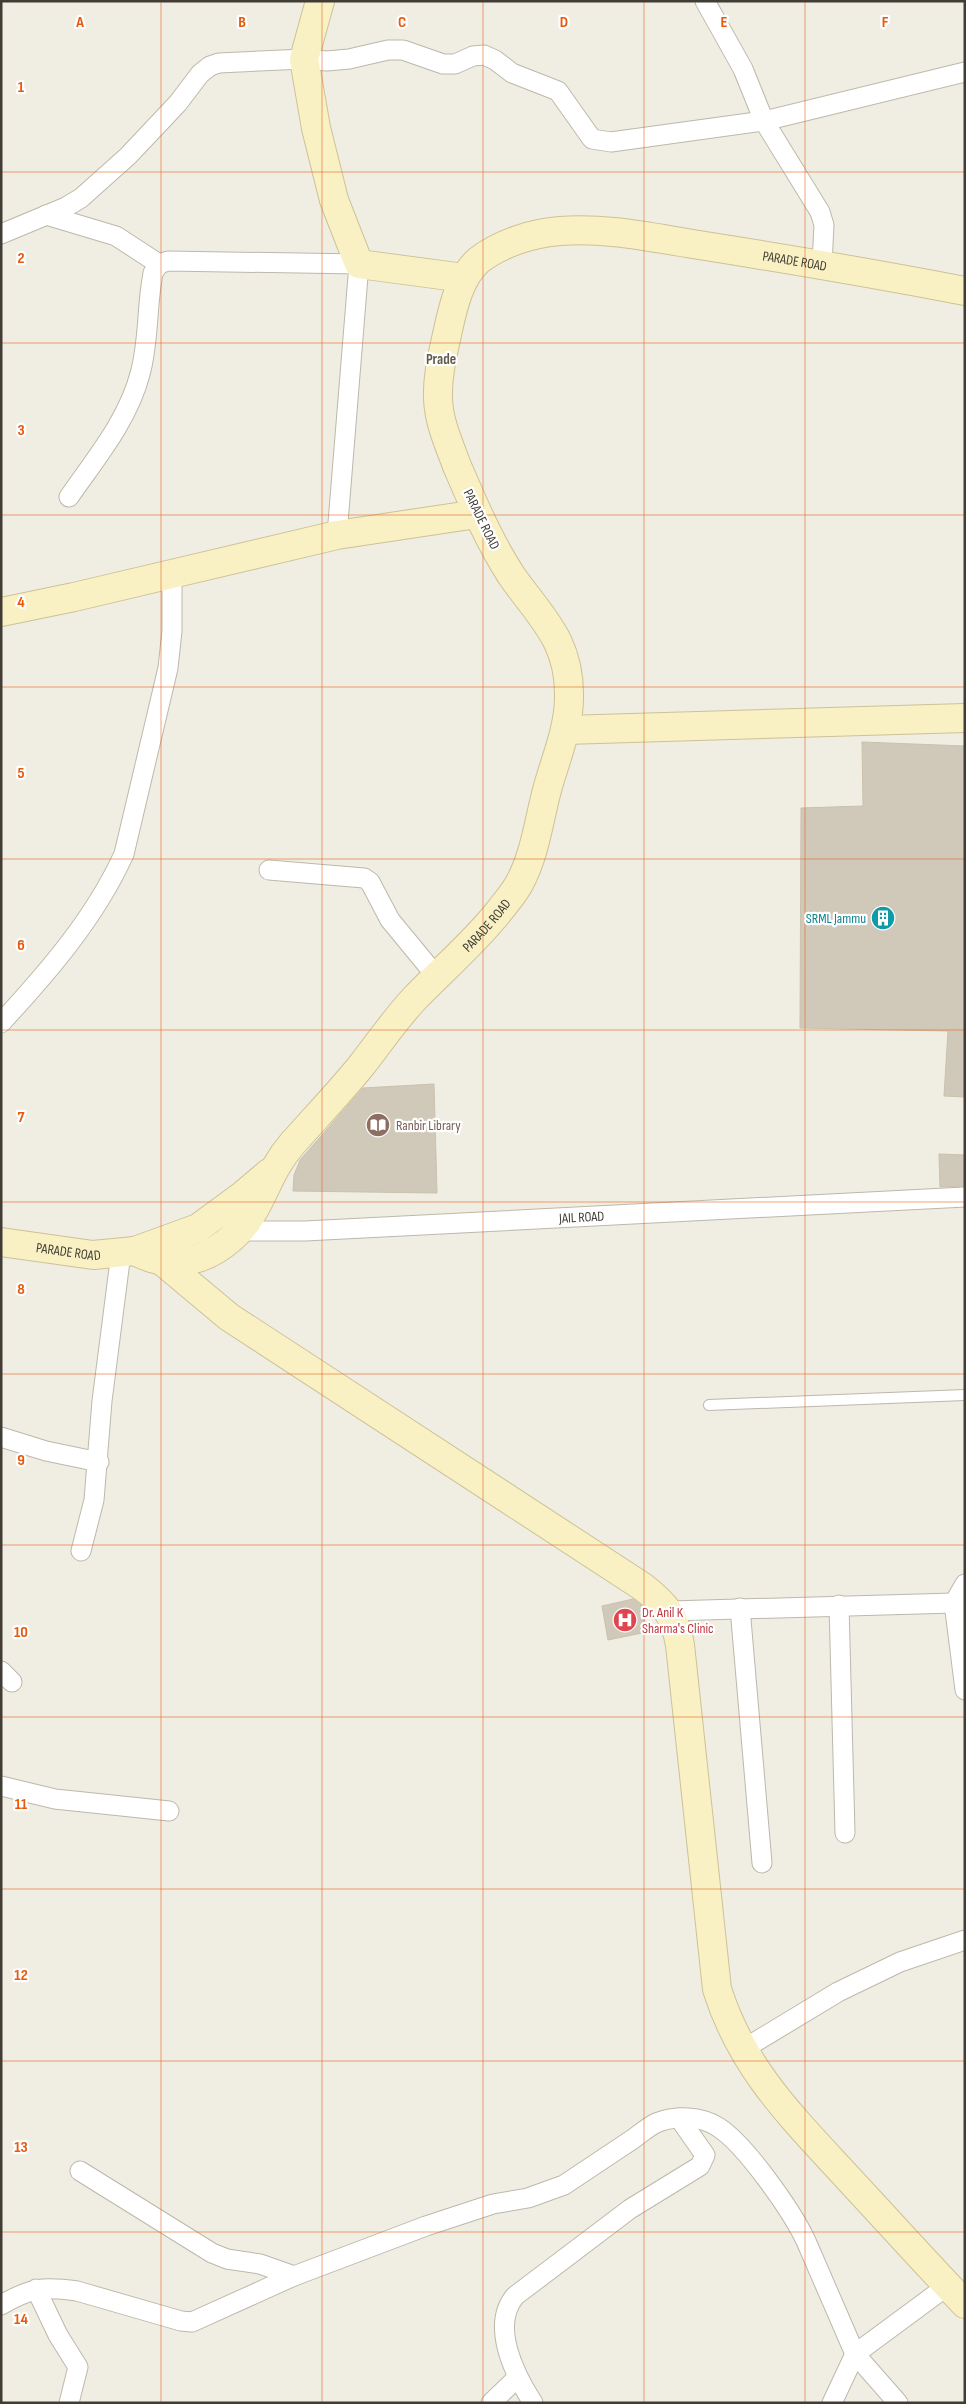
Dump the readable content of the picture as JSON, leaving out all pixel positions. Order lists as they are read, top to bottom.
{
  "streets": {
    "main road": ["PARADE ROAD"],
    "street": ["JAIL ROAD"]
  },
  "crossings": [
    ["PARADE ROAD", "JAIL ROAD"]
  ],
  "districts": ["Prade"],
  "places": {
    "building": ["SRML Jammu"],
    "library": ["Ranbir Library"],
    "hospital": ["Dr. Anil K Sharma's Clinic"]
  },
  "grid": {
    "columns": [
      "A",
      "B",
      "C",
      "D",
      "E",
      "F"
    ],
    "rows": [
      "1",
      "2",
      "3",
      "4",
      "5",
      "6",
      "7",
      "8",
      "9",
      "10",
      "11",
      "12",
      "13",
      "14"
    ]
  }
}
